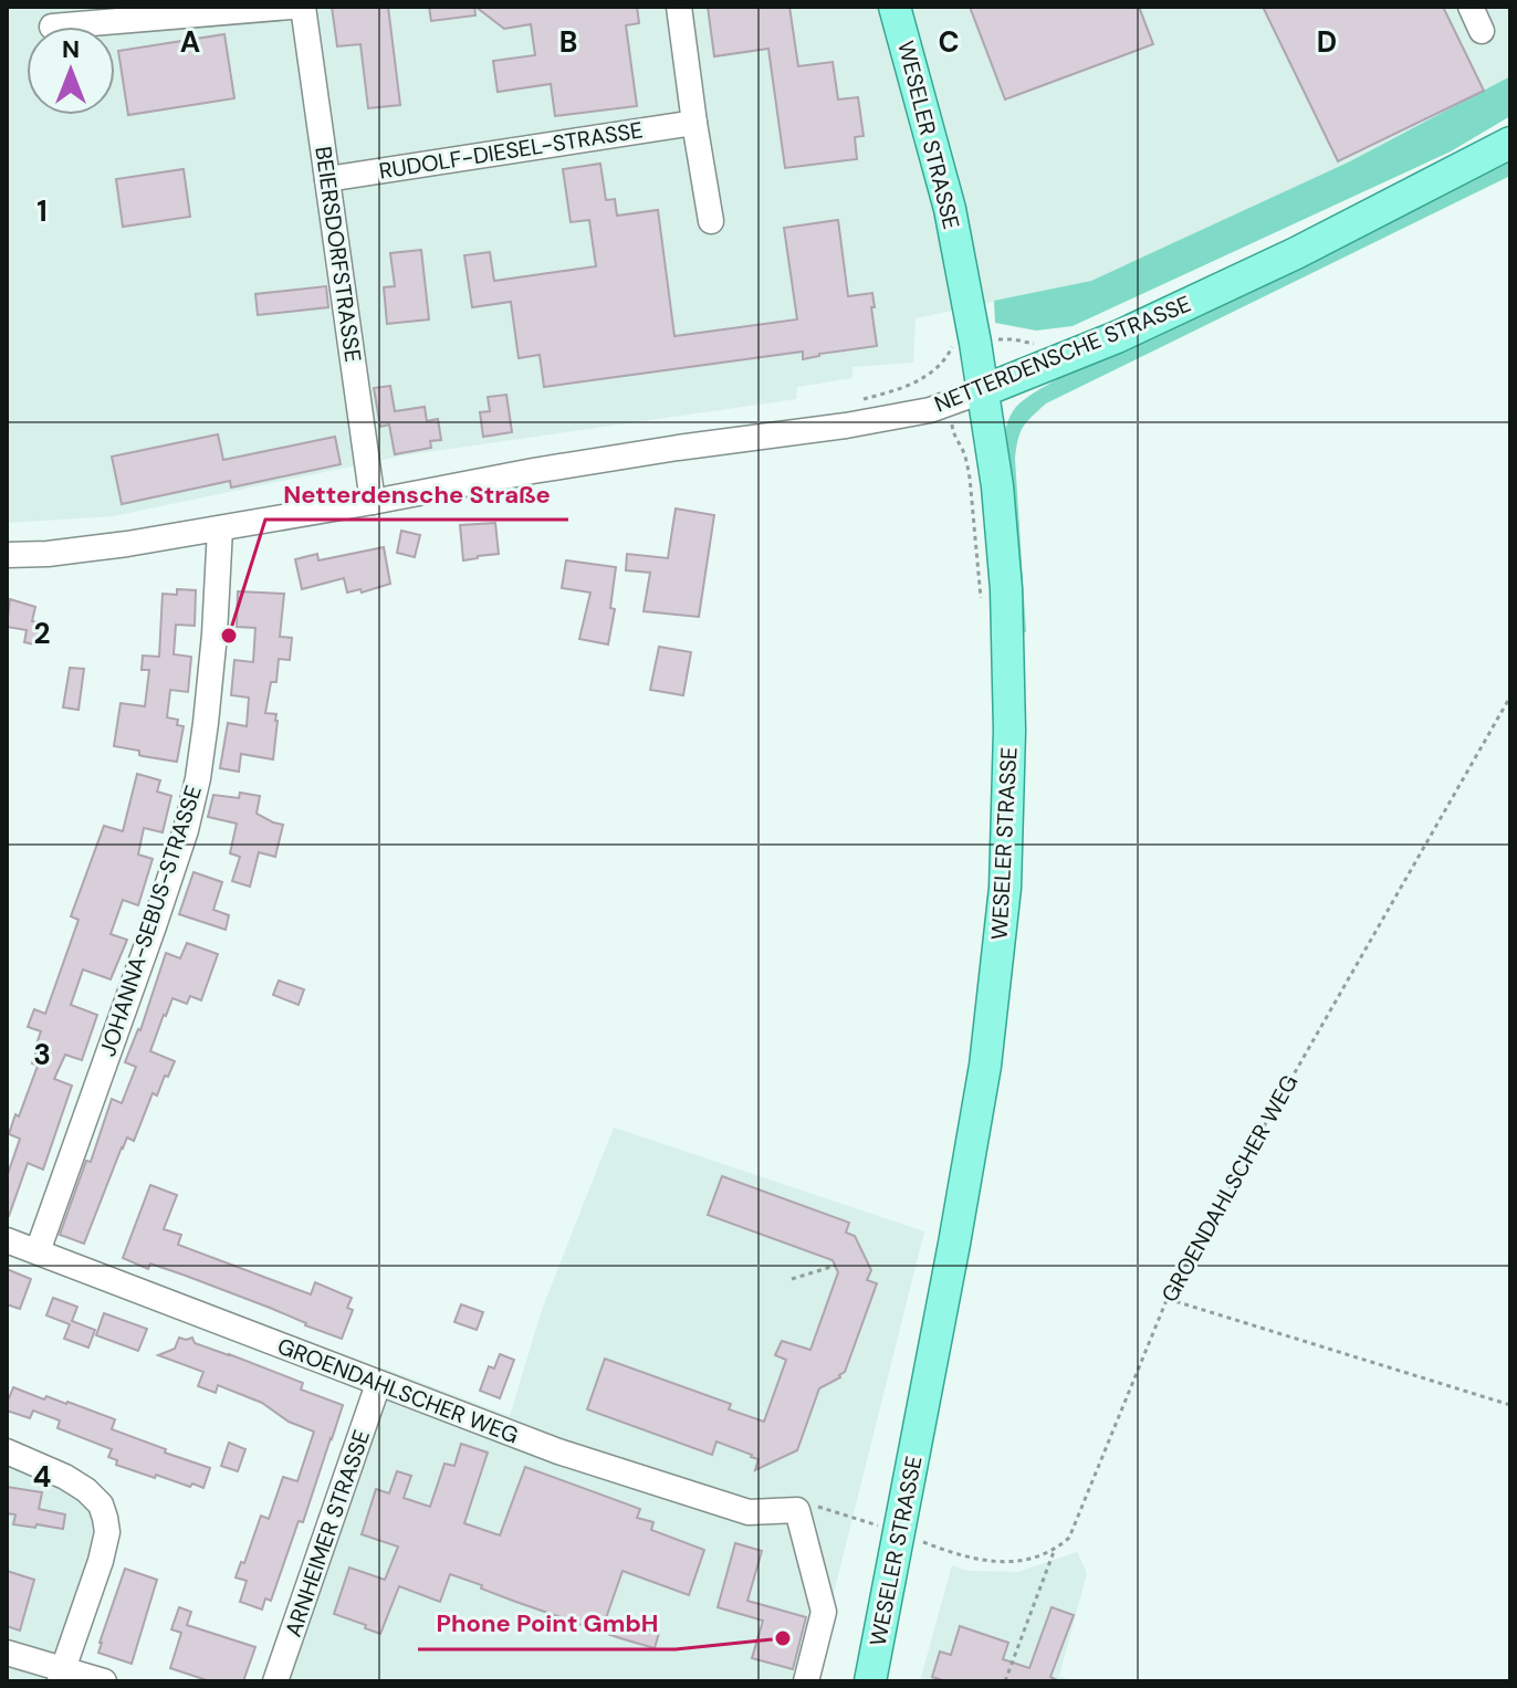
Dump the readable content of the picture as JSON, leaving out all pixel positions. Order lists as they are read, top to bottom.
{
  "streets": {
    "main road": ["WESELER STRASSE", "NETTERDENSCHE STRASSE"],
    "street": [
      "RUDOLF-DIESEL-STRASSE",
      "BEIERSDORFSTRASSE",
      "JOHANNA-SEBUS-STRASSE",
      "GROENDAHLSCHER WEG",
      "ARNHEIMER STRASSE"
    ]
  },
  "crossings": [
    ["WESELER STRASSE", "NETTERDENSCHE STRASSE"],
    ["RUDOLF-DIESEL-STRASSE", "BEIERSDORFSTRASSE"],
    ["BEIERSDORFSTRASSE", "NETTERDENSCHE STRASSE"],
    ["NETTERDENSCHE STRASSE", "JOHANNA-SEBUS-STRASSE"],
    ["JOHANNA-SEBUS-STRASSE", "GROENDAHLSCHER WEG"],
    ["GROENDAHLSCHER WEG", "ARNHEIMER STRASSE"]
  ],
  "places": ["Netterdensche Straße", "Phone Point GmbH"],
  "north": "top",
  "grid": {
    "columns": [
      "A",
      "B",
      "C",
      "D"
    ],
    "rows": [
      "1",
      "2",
      "3",
      "4"
    ]
  }
}
